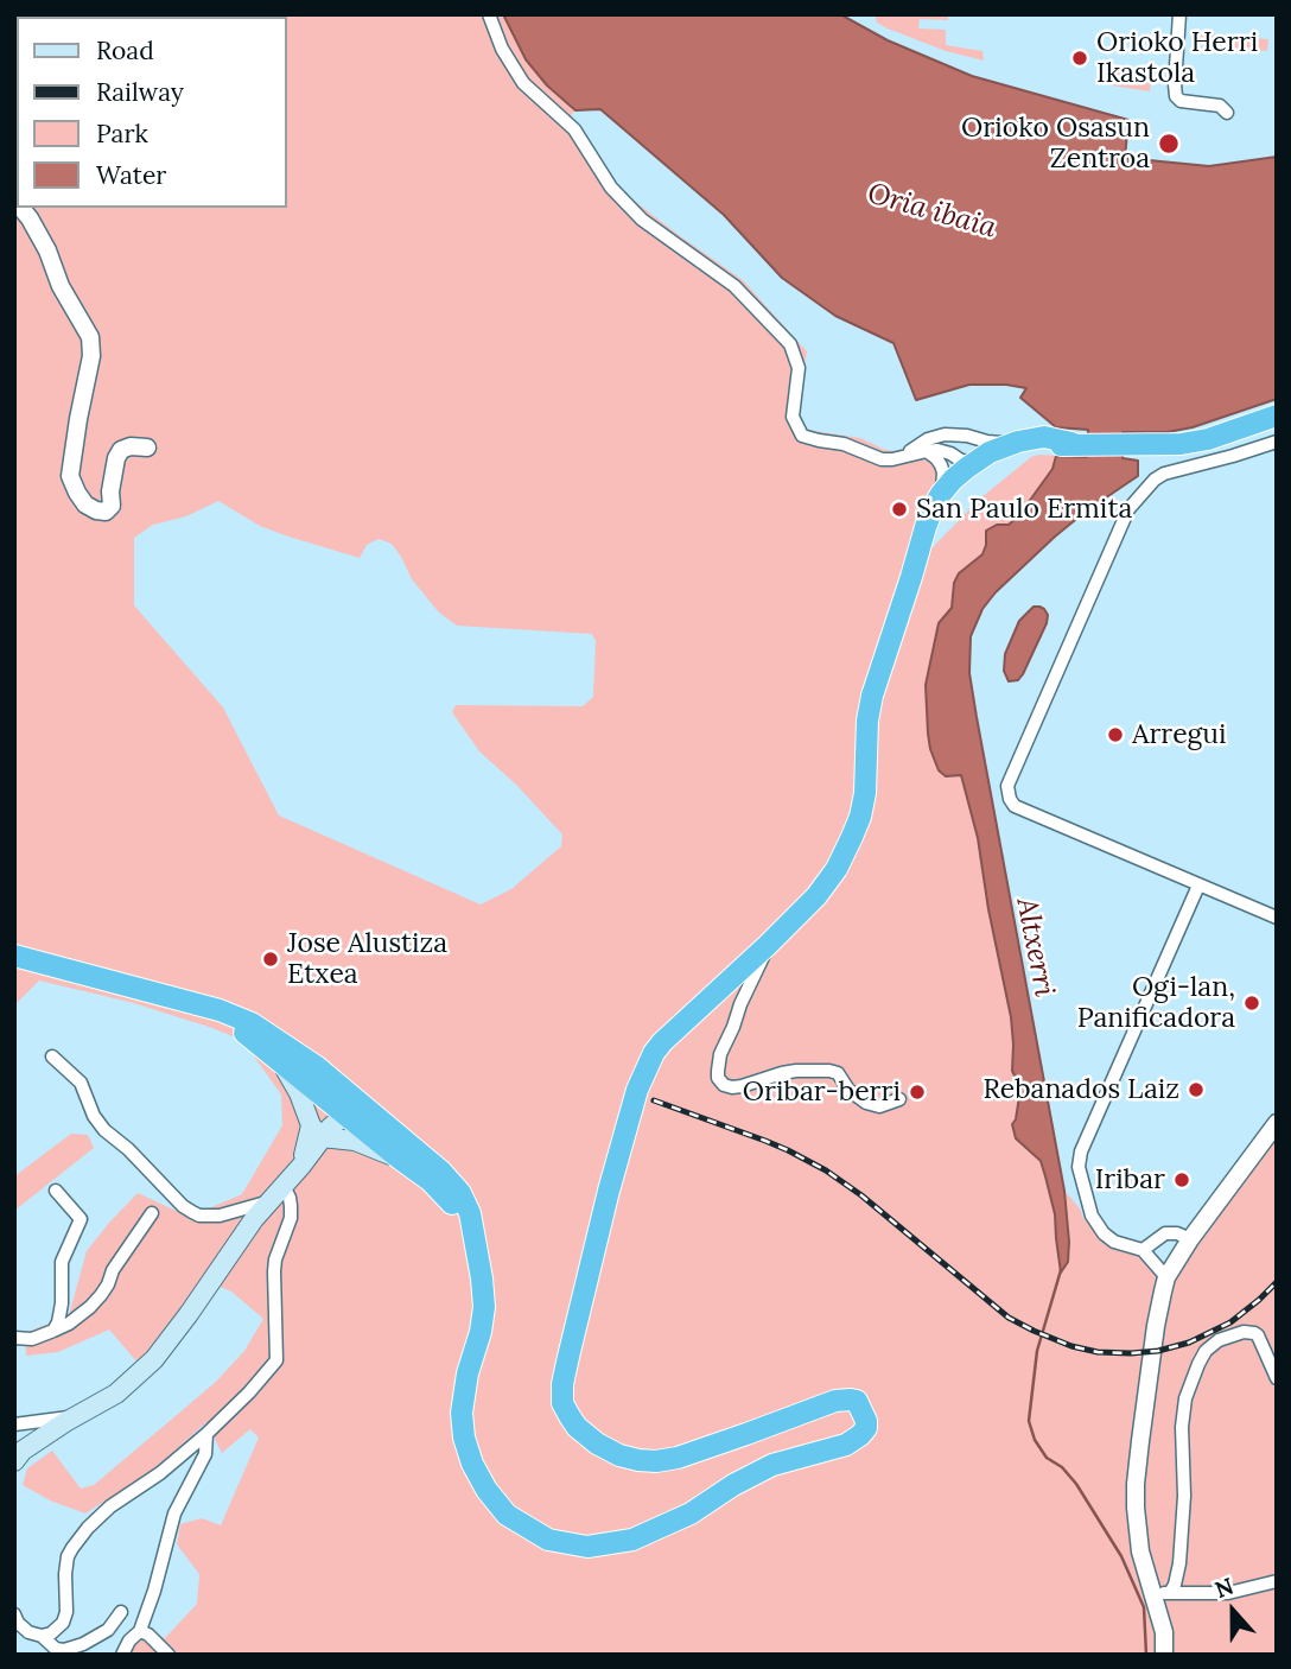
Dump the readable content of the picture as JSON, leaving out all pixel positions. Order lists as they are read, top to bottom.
{
  "water": ["Oria ibaia", "Altxerri"],
  "places": [
    "Orioko Herri Ikastola",
    "Orioko Osasun Zentroa",
    "San Paulo Ermita",
    "Arregui",
    "Jose Alustiza Etxea",
    "Ogi-lan, Panificadora",
    "Rebanados Laiz",
    "Oribar-berri",
    "Iribar"
  ],
  "legend": [
    "Road",
    "Railway",
    "Park",
    "Water"
  ],
  "north": "top"
}
